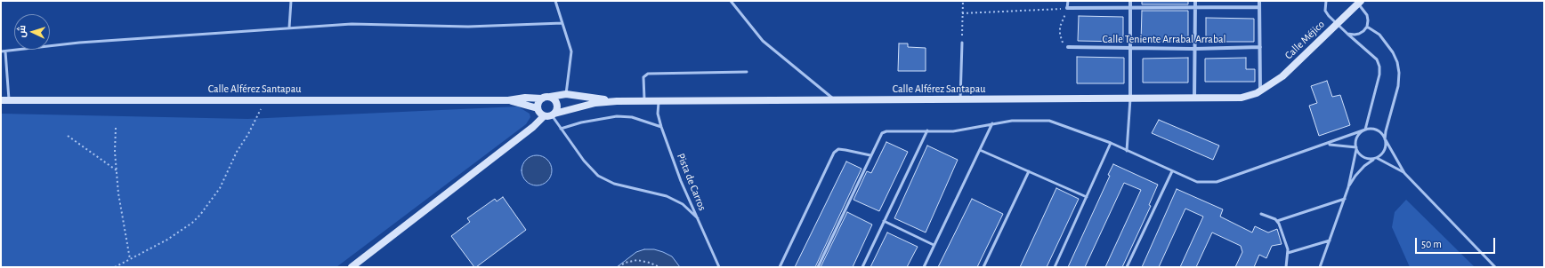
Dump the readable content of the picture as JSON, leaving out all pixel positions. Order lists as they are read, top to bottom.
{
  "streets": {
    "main road": ["Calle Méjico", "Calle Alférez Santapau"],
    "street": ["Calle Teniente Arrabal Arrabal"],
    "lane": ["Pista de Carros"]
  },
  "crossings": [
    ["Calle Méjico", "Calle Alférez Santapau"],
    ["Calle Alférez Santapau", "Pista de Carros"]
  ],
  "scale_bar": "50 m",
  "north": "left"
}
